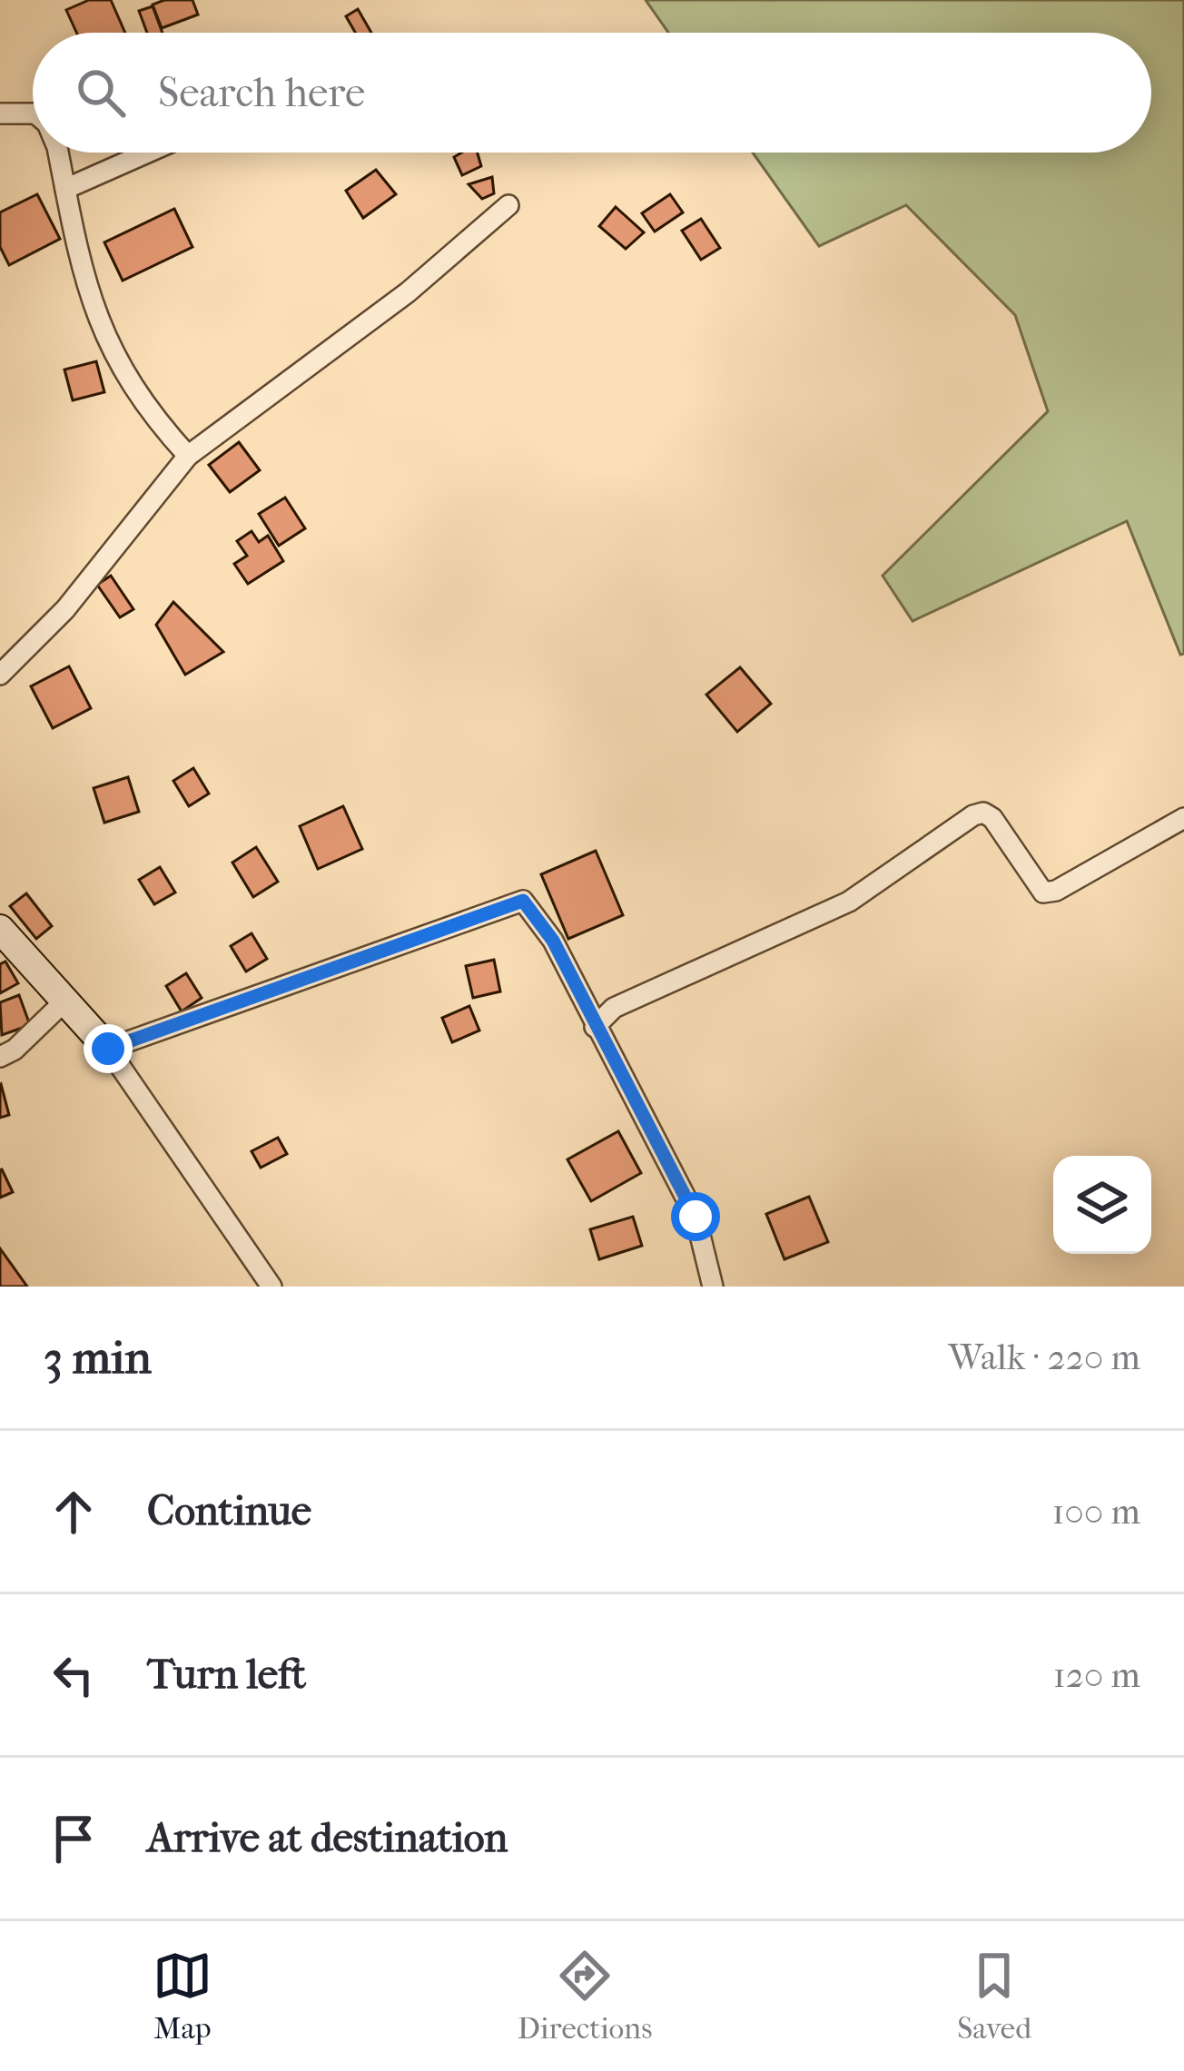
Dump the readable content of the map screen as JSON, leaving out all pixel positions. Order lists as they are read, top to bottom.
{
  "page": {
    "search": "Search here",
    "heading": ["3 min", "Walk · 220 m"],
    "list": [
      ["Continue", "100 m"],
      ["Turn left", "120 m"],
      "Arrive at destination"
    ],
    "nav": ["Map", "Directions", "Saved"]
  }
}
